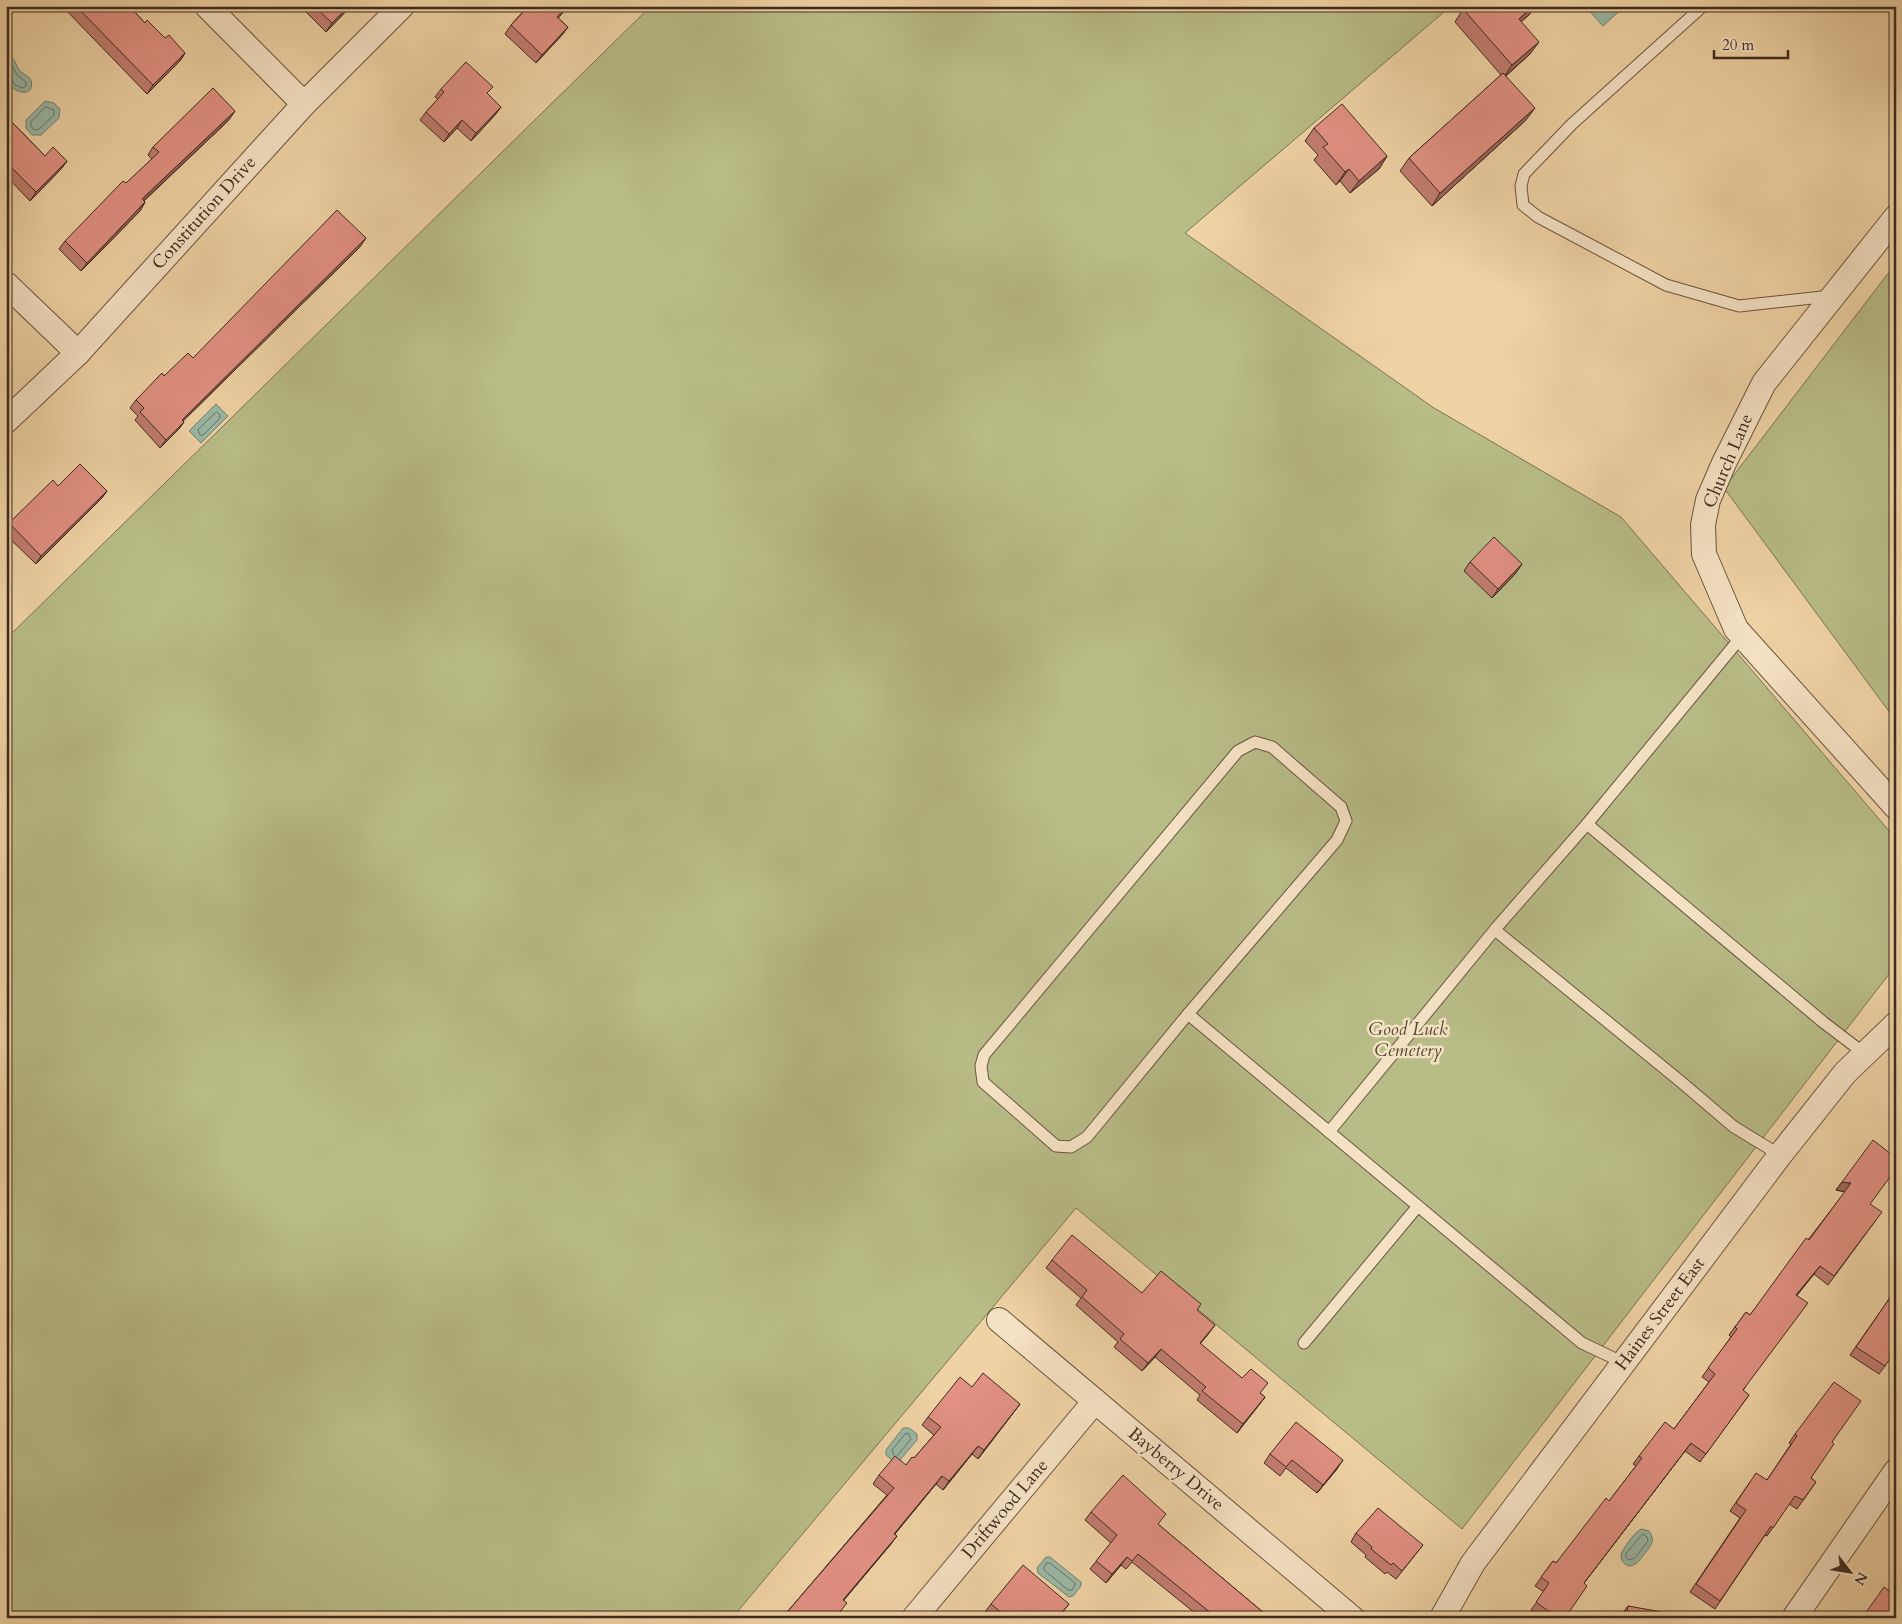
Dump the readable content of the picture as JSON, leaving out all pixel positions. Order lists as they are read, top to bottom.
{
  "streets": {
    "street": [
      "Constitution Drive",
      "Church Lane",
      "Haines Street East",
      "Bayberry Drive",
      "Driftwood Lane"
    ]
  },
  "crossings": [
    ["Bayberry Drive", "Driftwood Lane"]
  ],
  "parks": ["Good Luck Cemetery"],
  "scale_bar": "20 m",
  "north": "bottom right"
}
